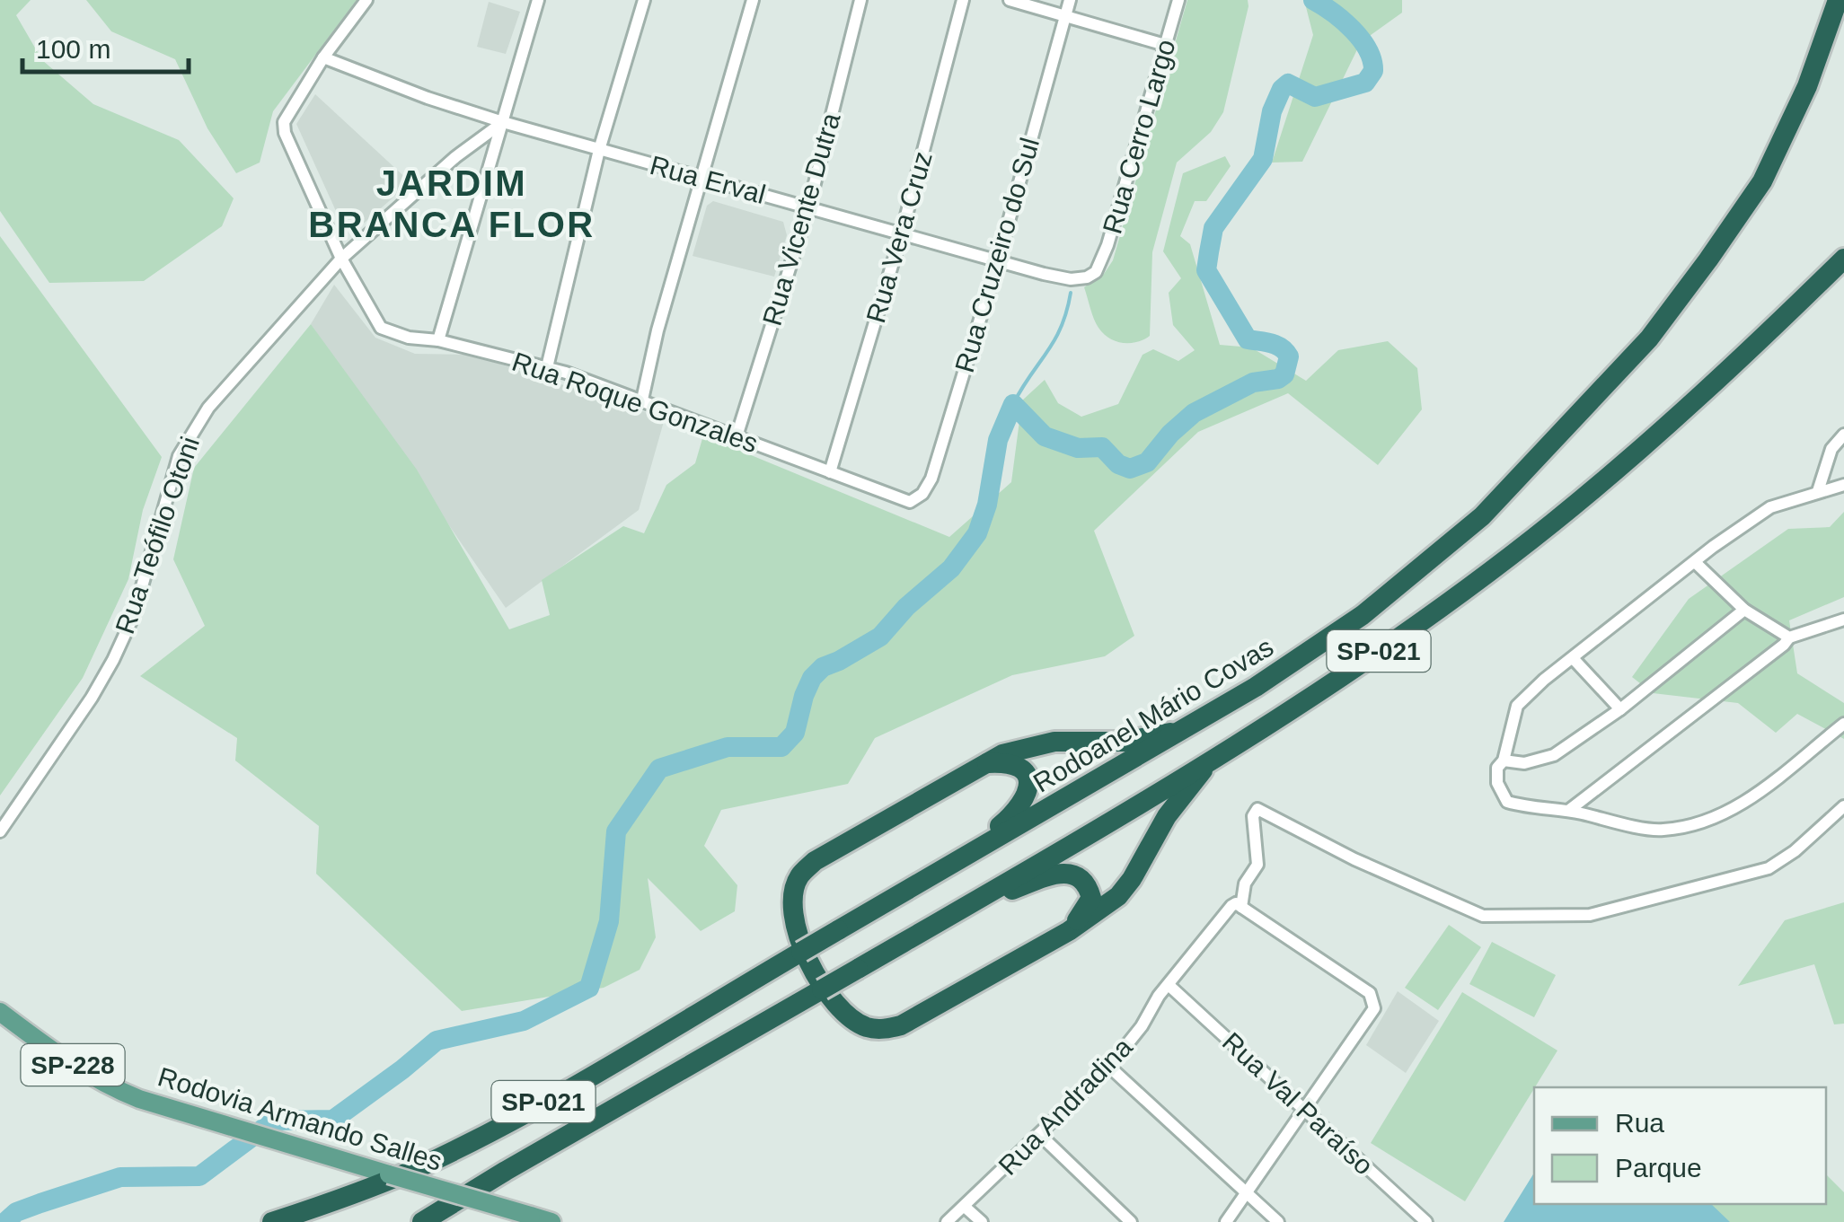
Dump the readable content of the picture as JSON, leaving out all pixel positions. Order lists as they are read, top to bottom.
{
  "streets": {
    "highway": ["SP-021", "Rodoanel Mário Covas"],
    "main road": ["SP-228", "Rodovia Armando Salles"],
    "street": [
      "Rua Cerro Largo",
      "Rua Erval",
      "Rua Vicente Dutra",
      "Rua Vera Cruz",
      "Rua Cruzeiro do Sul",
      "Rua Roque Gonzales",
      "Rua Teófilo Otoni",
      "Rua Val Paraíso",
      "Rua Andradina"
    ]
  },
  "crossings": [
    ["Rua Cerro Largo", "Rua Erval"],
    ["Rua Erval", "Rua Vicente Dutra"],
    ["Rua Erval", "Rua Vera Cruz"],
    ["Rua Erval", "Rua Cruzeiro do Sul"],
    ["Rua Erval", "Rua Roque Gonzales"],
    ["Rua Erval", "Rua Teófilo Otoni"],
    ["Rua Vicente Dutra", "Rua Roque Gonzales"],
    ["Rua Vera Cruz", "Rua Roque Gonzales"],
    ["Rua Cruzeiro do Sul", "Rua Roque Gonzales"],
    ["Rua Roque Gonzales", "Rua Teófilo Otoni"],
    ["Rua Val Paraíso", "Rua Andradina"]
  ],
  "districts": ["JARDIM BRANCA FLOR"],
  "legend": ["Rua", "Parque"],
  "scale_bar": "100 m"
}
